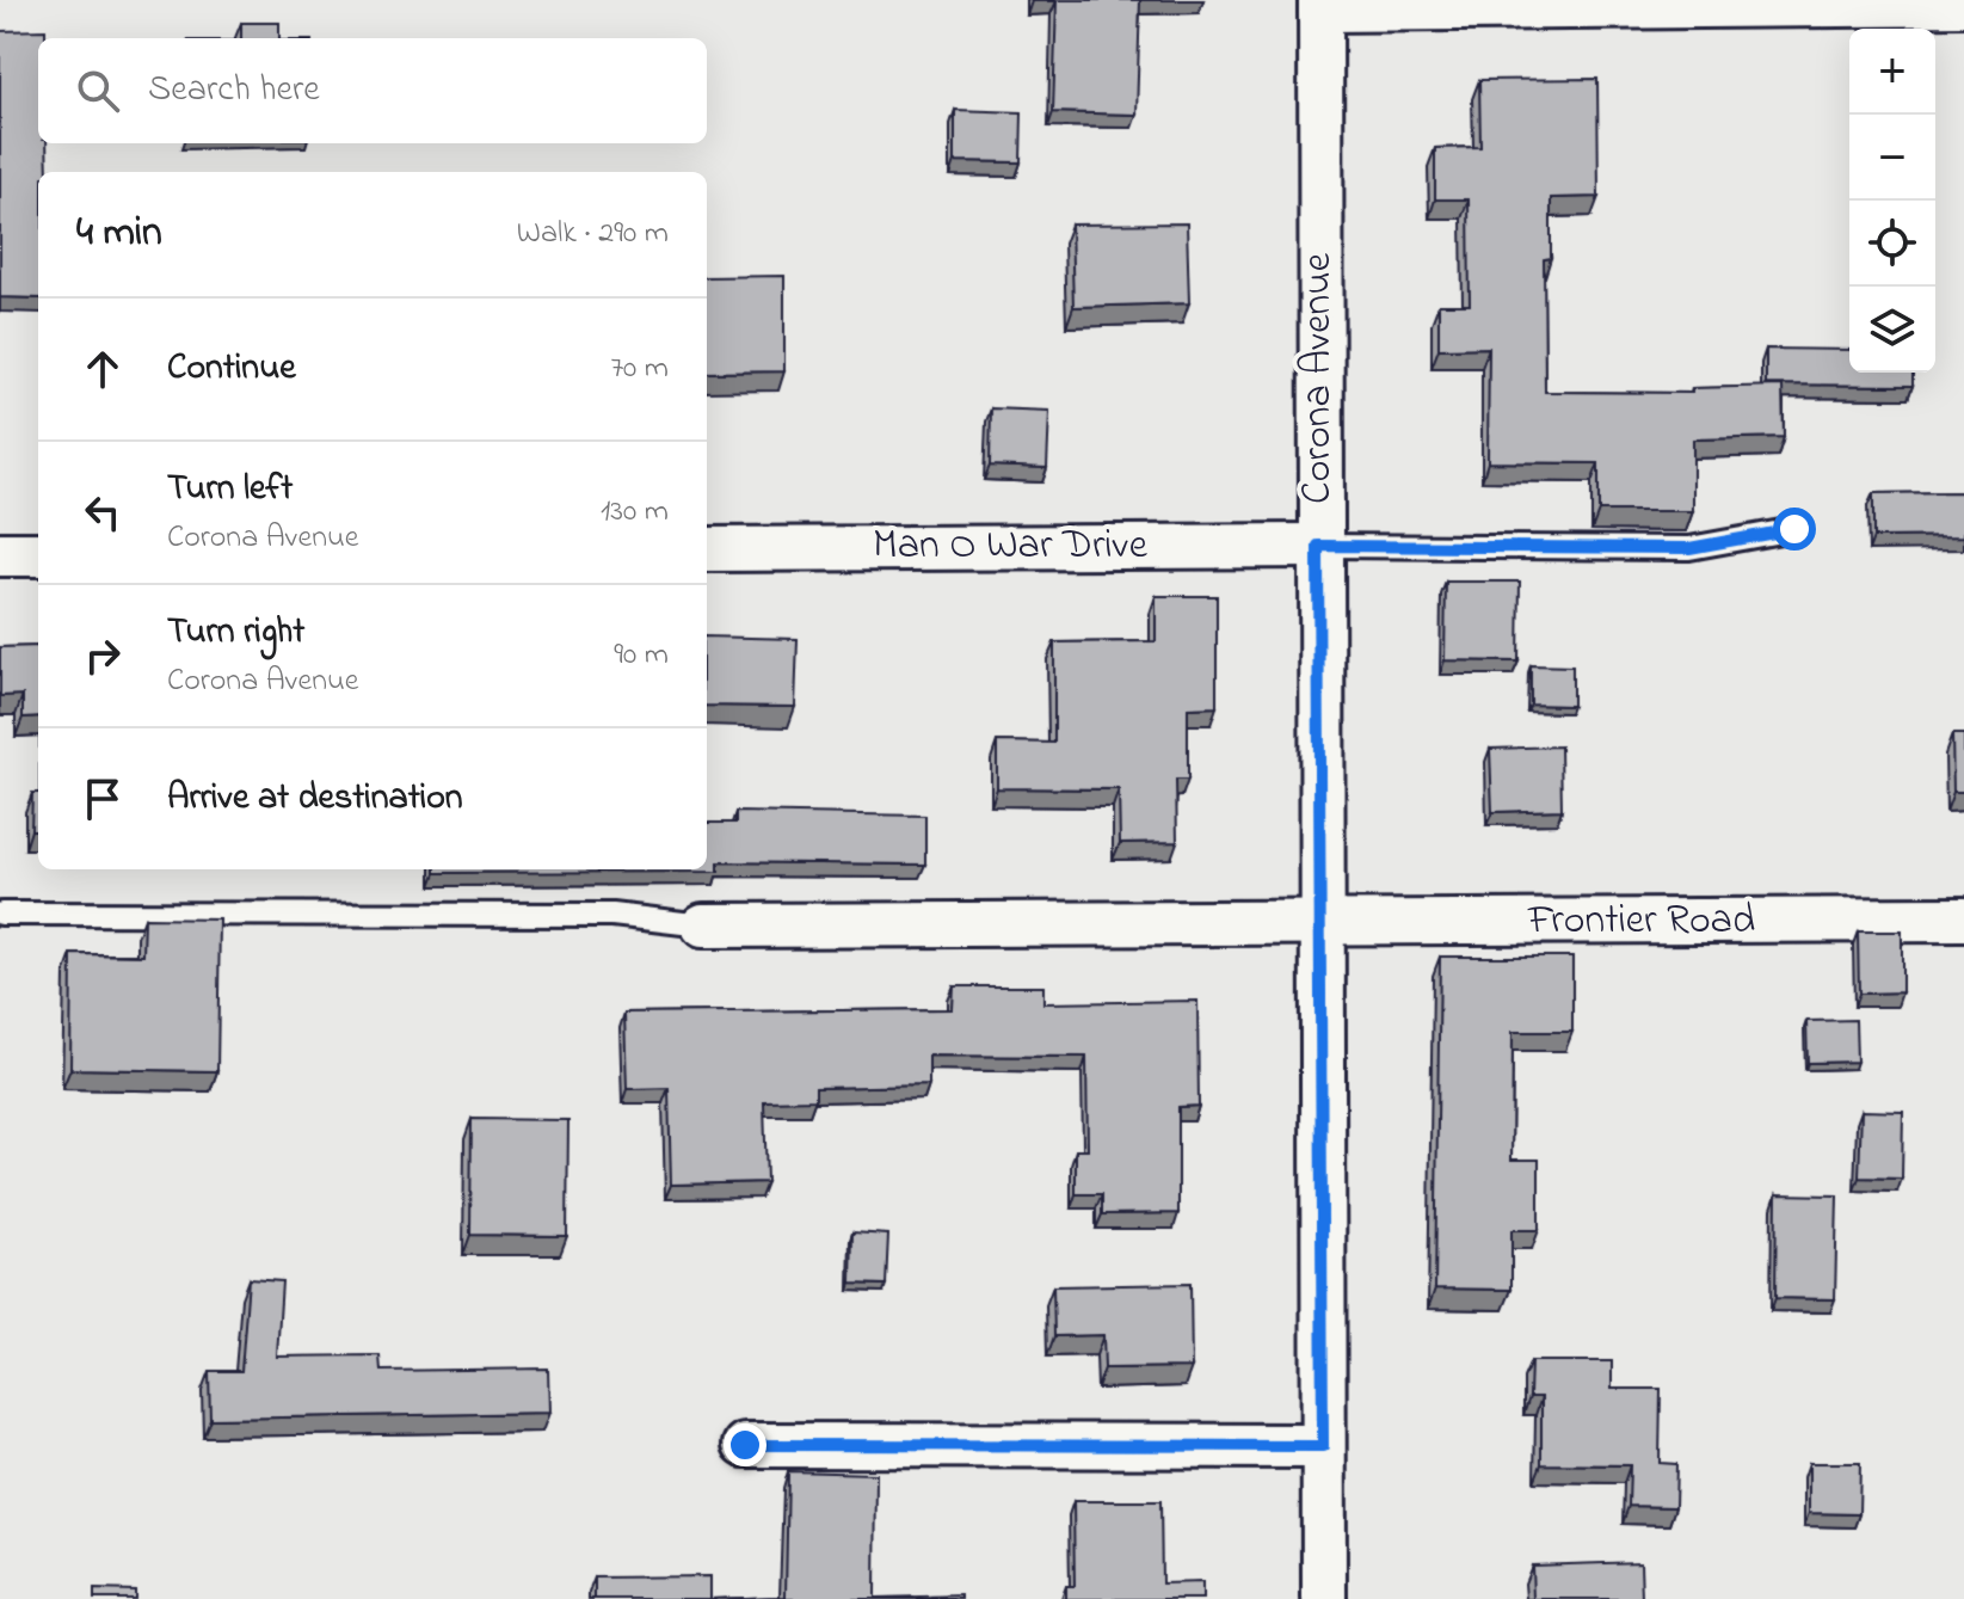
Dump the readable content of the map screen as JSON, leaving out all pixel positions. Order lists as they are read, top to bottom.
{
  "streets": {
    "street": ["Corona Avenue", "Man O War Drive", "Frontier Road"]
  },
  "crossings": [
    ["Corona Avenue", "Man O War Drive"],
    ["Corona Avenue", "Frontier Road"]
  ],
  "page": {
    "map_buttons": ["+", "−"],
    "search": "Search here",
    "heading": ["4 min", "Walk · 290 m"],
    "list": [
      ["Continue", "70 m"],
      ["Turn left", "Corona Avenue", "130 m"],
      ["Turn right", "Corona Avenue", "90 m"],
      "Arrive at destination"
    ]
  }
}
